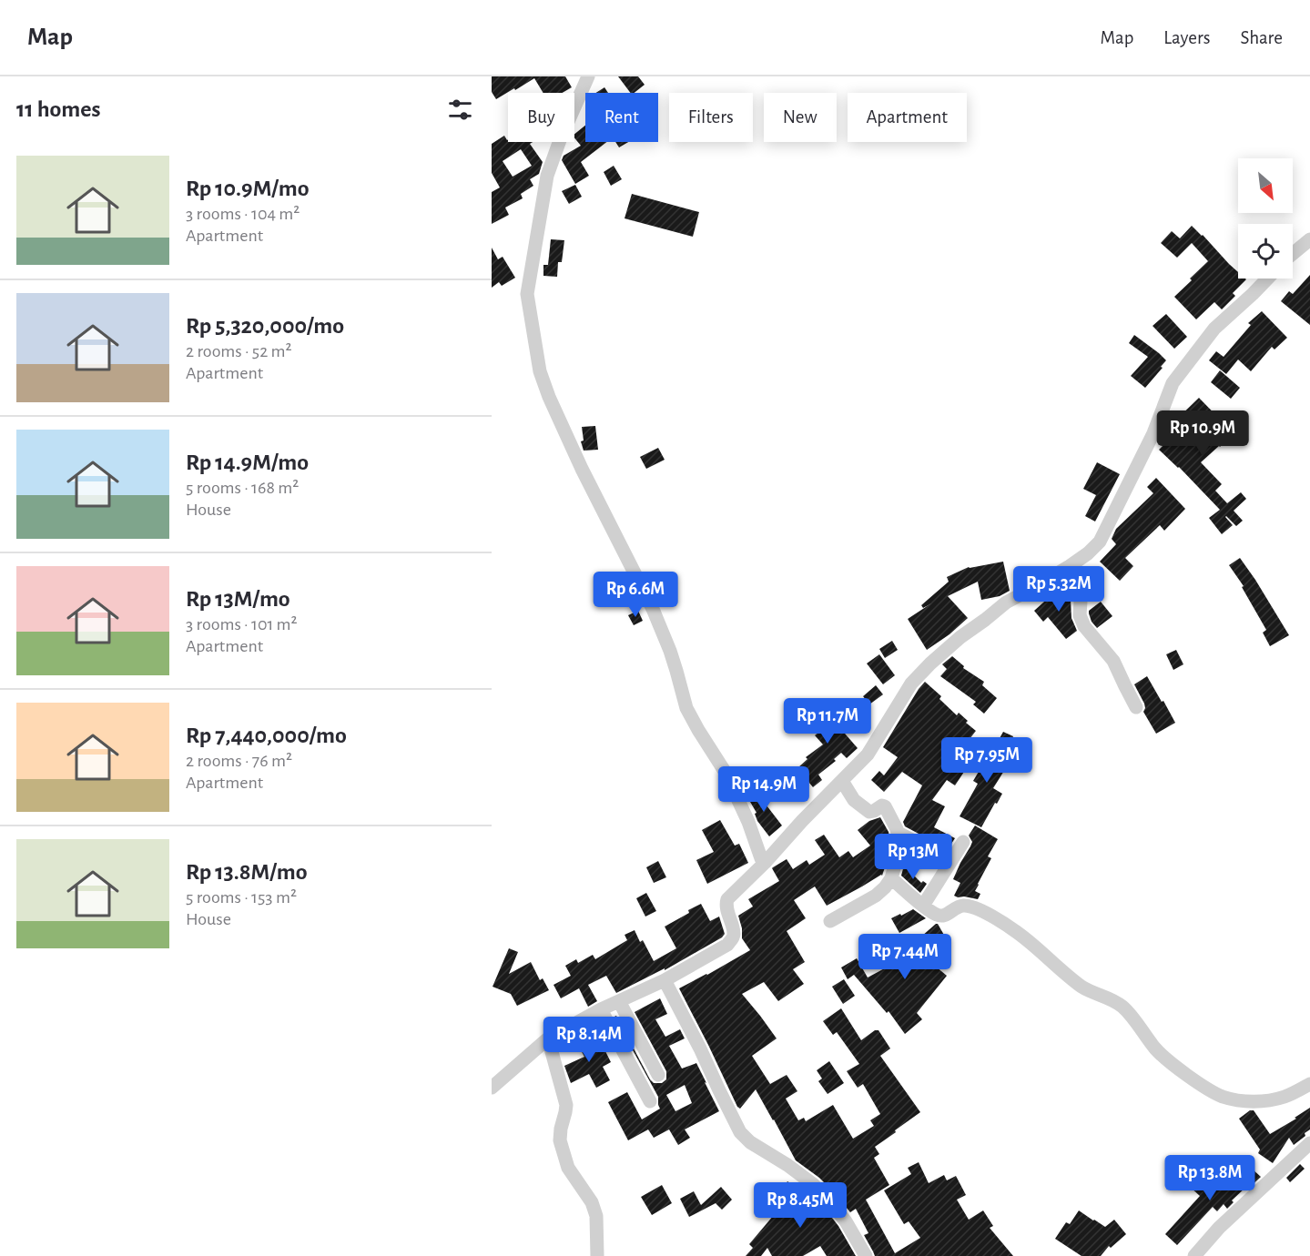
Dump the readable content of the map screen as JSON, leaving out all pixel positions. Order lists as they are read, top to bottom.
{
  "north": "bottom right",
  "page": {
    "header": "Map",
    "nav": ["Map", "Layers", "Share"],
    "heading": "11 homes",
    "chip": [
      "Buy",
      "Rent",
      "Filters",
      "New",
      "Apartment"
    ],
    "list": [
      {
        "name": "Rp 10.9M/mo",
        "note": "3 rooms · 104 m² · Apartment"
      },
      {
        "name": "Rp 5,320,000/mo",
        "note": "2 rooms · 52 m² · Apartment"
      },
      {
        "name": "Rp 14.9M/mo",
        "note": "5 rooms · 168 m² · House"
      },
      {
        "name": "Rp 13M/mo",
        "note": "3 rooms · 101 m² · Apartment"
      },
      {
        "name": "Rp 7,440,000/mo",
        "note": "2 rooms · 76 m² · Apartment"
      },
      {
        "name": "Rp 13.8M/mo",
        "note": "5 rooms · 153 m² · House"
      }
    ],
    "price": [
      "Rp 10.9M",
      "Rp 5.32M",
      "Rp 6.6M",
      "Rp 11.7M",
      "Rp 7.95M",
      "Rp 14.9M",
      "Rp 13M",
      "Rp 7.44M",
      "Rp 8.14M",
      "Rp 13.8M",
      "Rp 8.45M"
    ]
  }
}
